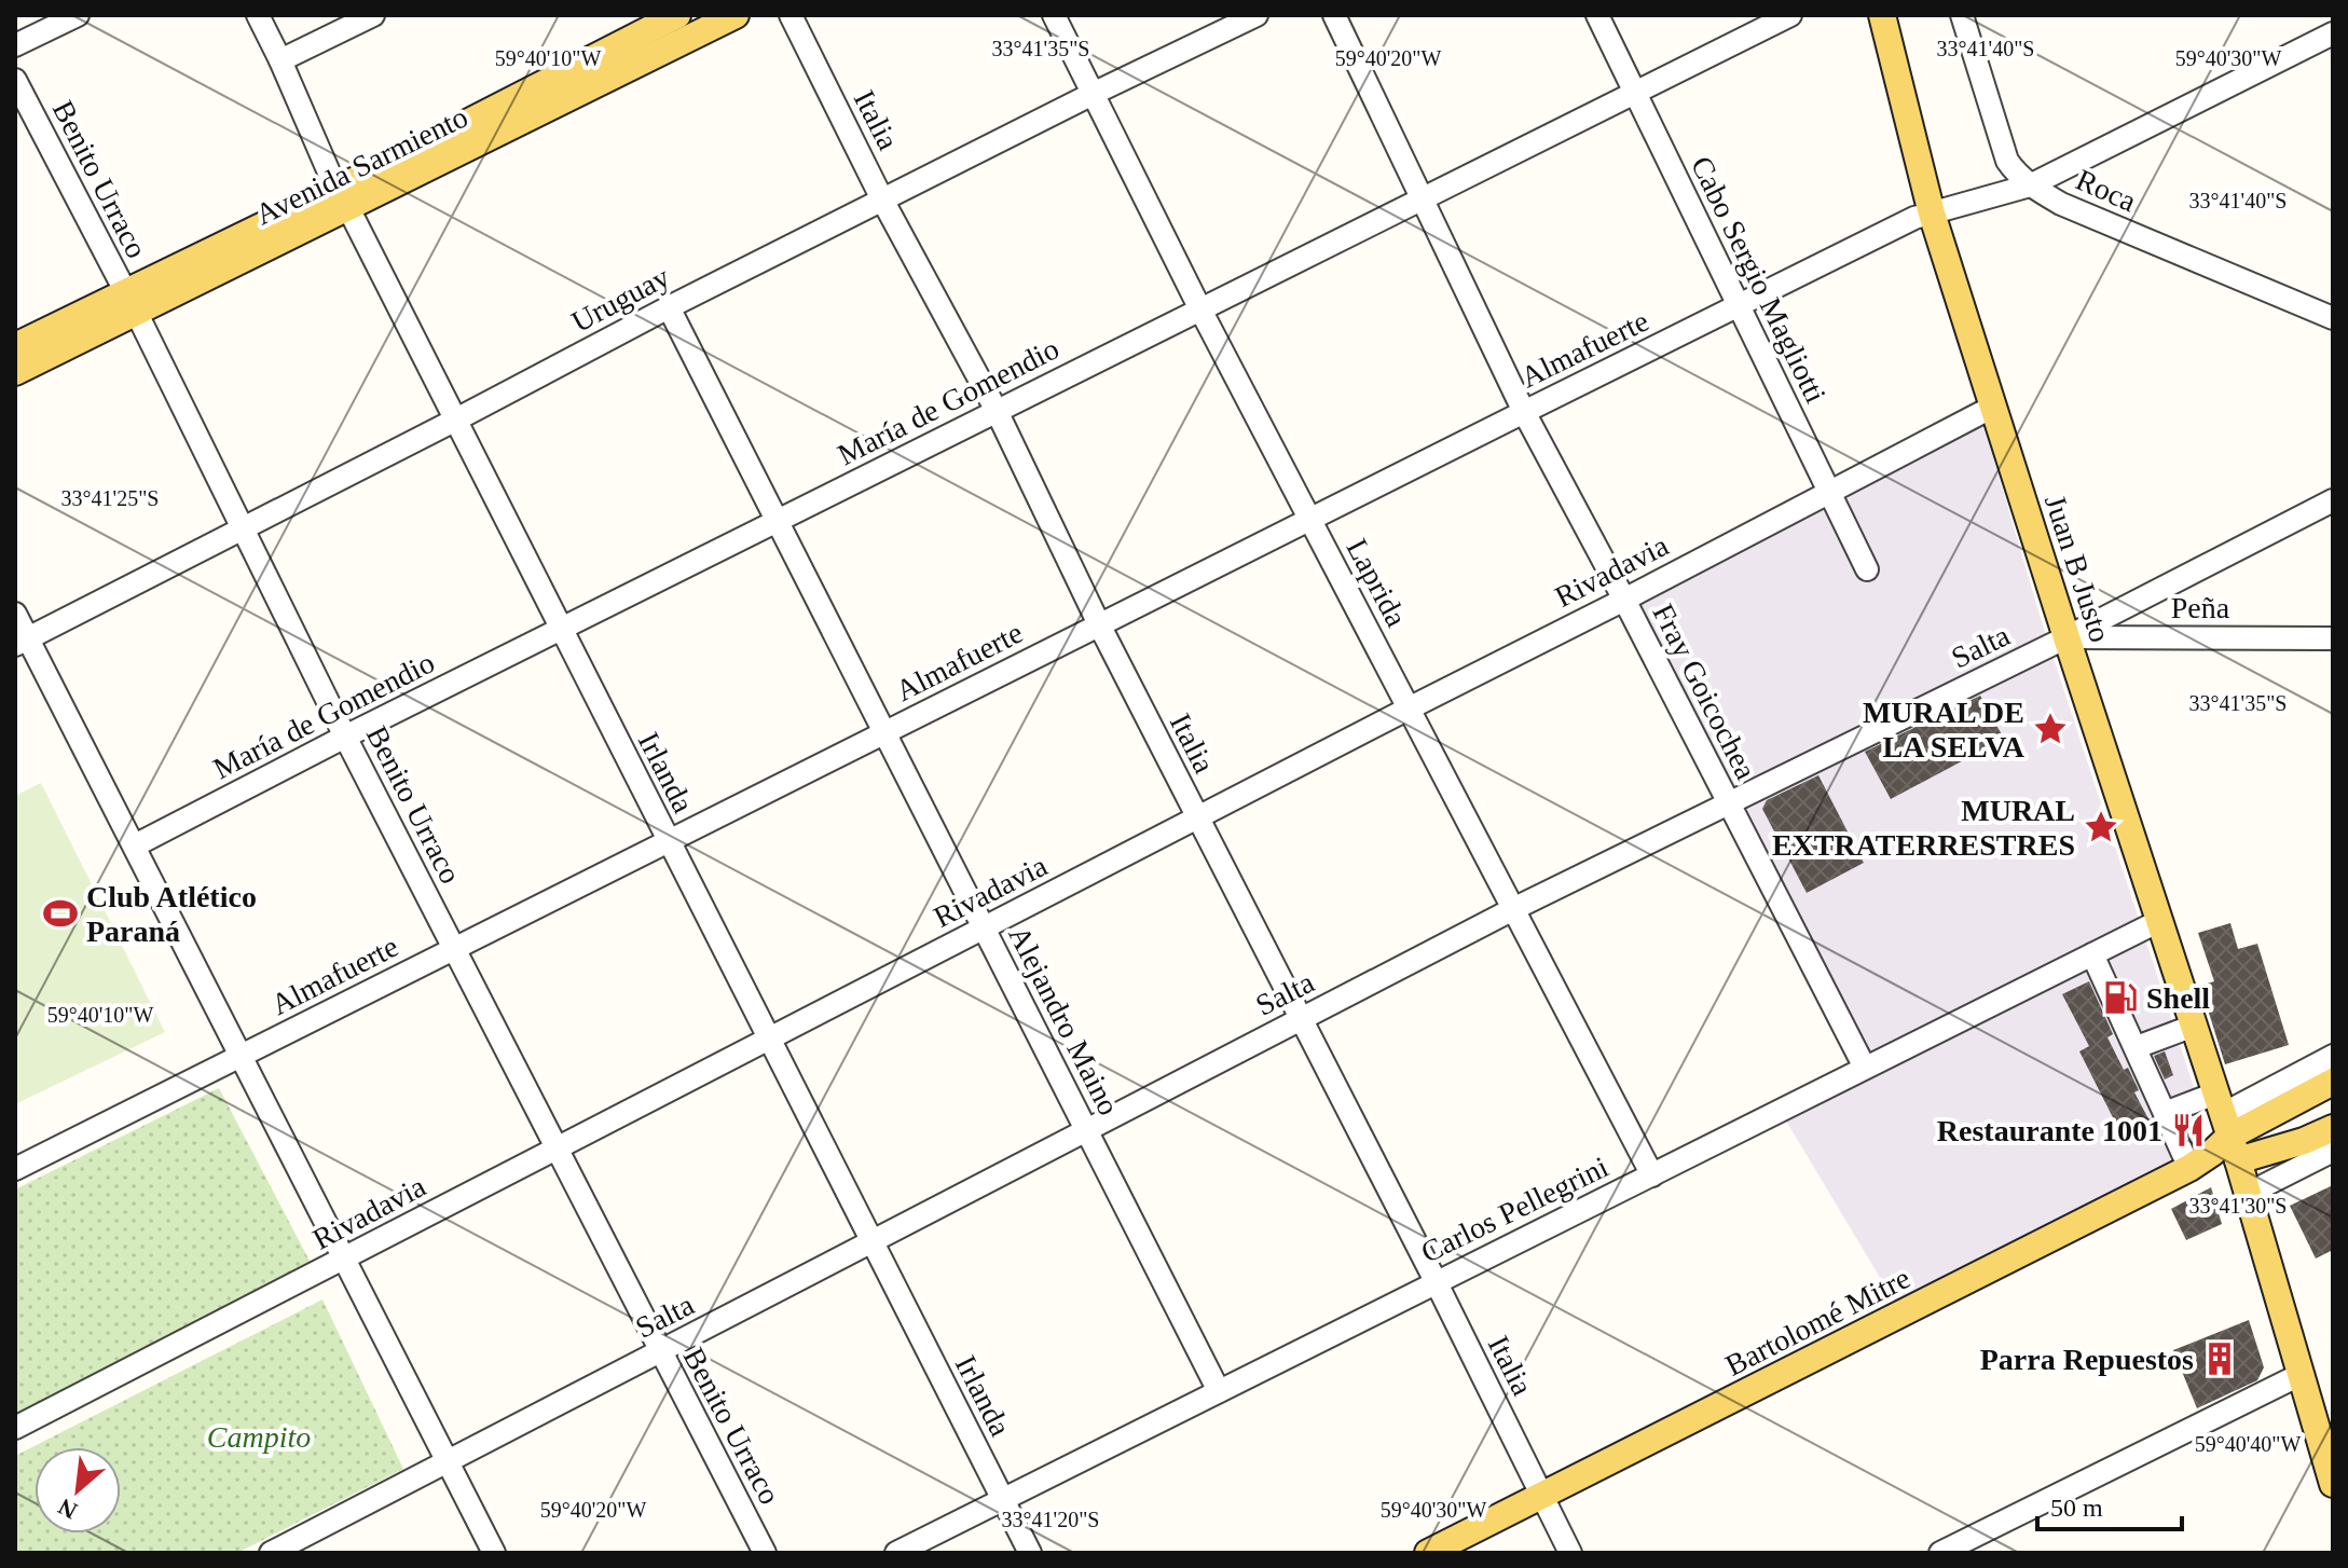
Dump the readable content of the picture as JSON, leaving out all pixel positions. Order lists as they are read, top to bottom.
{
  "streets": {
    "main road": ["Avenida Sarmiento", "Juan B Justo", "Bartolomé Mitre"],
    "street": [
      "Italia",
      "Benito Urraco",
      "Roca",
      "Cabo Sergio Magliotti",
      "Uruguay",
      "Almafuerte",
      "María de Gomendio",
      "Rivadavia",
      "Laprida",
      "Peña",
      "Salta",
      "Fray Goicochea",
      "Irlanda",
      "Alejandro Maino",
      "Carlos Pellegrini"
    ]
  },
  "crossings": [
    ["Italia", "Uruguay"],
    ["Italia", "Almafuerte"],
    ["Italia", "María de Gomendio"],
    ["Italia", "Rivadavia"],
    ["Italia", "Salta"],
    ["Italia", "Carlos Pellegrini"],
    ["Italia", "Bartolomé Mitre"],
    ["Avenida Sarmiento", "Benito Urraco"],
    ["Avenida Sarmiento", "Irlanda"],
    ["Benito Urraco", "Uruguay"],
    ["Benito Urraco", "Almafuerte"],
    ["Benito Urraco", "María de Gomendio"],
    ["Benito Urraco", "Rivadavia"],
    ["Benito Urraco", "Salta"],
    ["Cabo Sergio Magliotti", "Almafuerte"],
    ["Cabo Sergio Magliotti", "María de Gomendio"],
    ["Cabo Sergio Magliotti", "Rivadavia"],
    ["Uruguay", "Laprida"],
    ["Uruguay", "Irlanda"],
    ["Uruguay", "Alejandro Maino"],
    ["Almafuerte", "Juan B Justo"],
    ["Almafuerte", "Laprida"],
    ["Almafuerte", "Fray Goicochea"],
    ["Almafuerte", "Irlanda"],
    ["Almafuerte", "Alejandro Maino"],
    ["María de Gomendio", "Laprida"],
    ["María de Gomendio", "Fray Goicochea"],
    ["María de Gomendio", "Irlanda"],
    ["María de Gomendio", "Alejandro Maino"],
    ["Juan B Justo", "Rivadavia"],
    ["Juan B Justo", "Peña"],
    ["Juan B Justo", "Salta"],
    ["Juan B Justo", "Carlos Pellegrini"],
    ["Juan B Justo", "Bartolomé Mitre"],
    ["Rivadavia", "Laprida"],
    ["Rivadavia", "Fray Goicochea"],
    ["Rivadavia", "Irlanda"],
    ["Rivadavia", "Alejandro Maino"],
    ["Laprida", "Salta"],
    ["Laprida", "Carlos Pellegrini"],
    ["Peña", "Salta"],
    ["Salta", "Fray Goicochea"],
    ["Salta", "Irlanda"],
    ["Salta", "Alejandro Maino"],
    ["Fray Goicochea", "Carlos Pellegrini"],
    ["Irlanda", "Carlos Pellegrini"],
    ["Alejandro Maino", "Carlos Pellegrini"]
  ],
  "parks": ["Campito"],
  "places": {
    "place": ["MURAL DE LA SELVA", "MURAL EXTRATERRESTRES"],
    "sports": ["Club Atlético Paraná"],
    "fuel station": ["Shell"],
    "restaurant": ["Restaurante 1001"],
    "building": ["Parra Repuestos"]
  },
  "scale_bar": "50 m",
  "north": "bottom left",
  "coordinates": [
    "33°41'35\"S",
    "33°41'40\"S",
    "59°40'10\"W",
    "59°40'20\"W",
    "59°40'30\"W",
    "33°41'25\"S",
    "33°41'30\"S",
    "59°40'40\"W",
    "33°41'20\"S"
  ]
}
